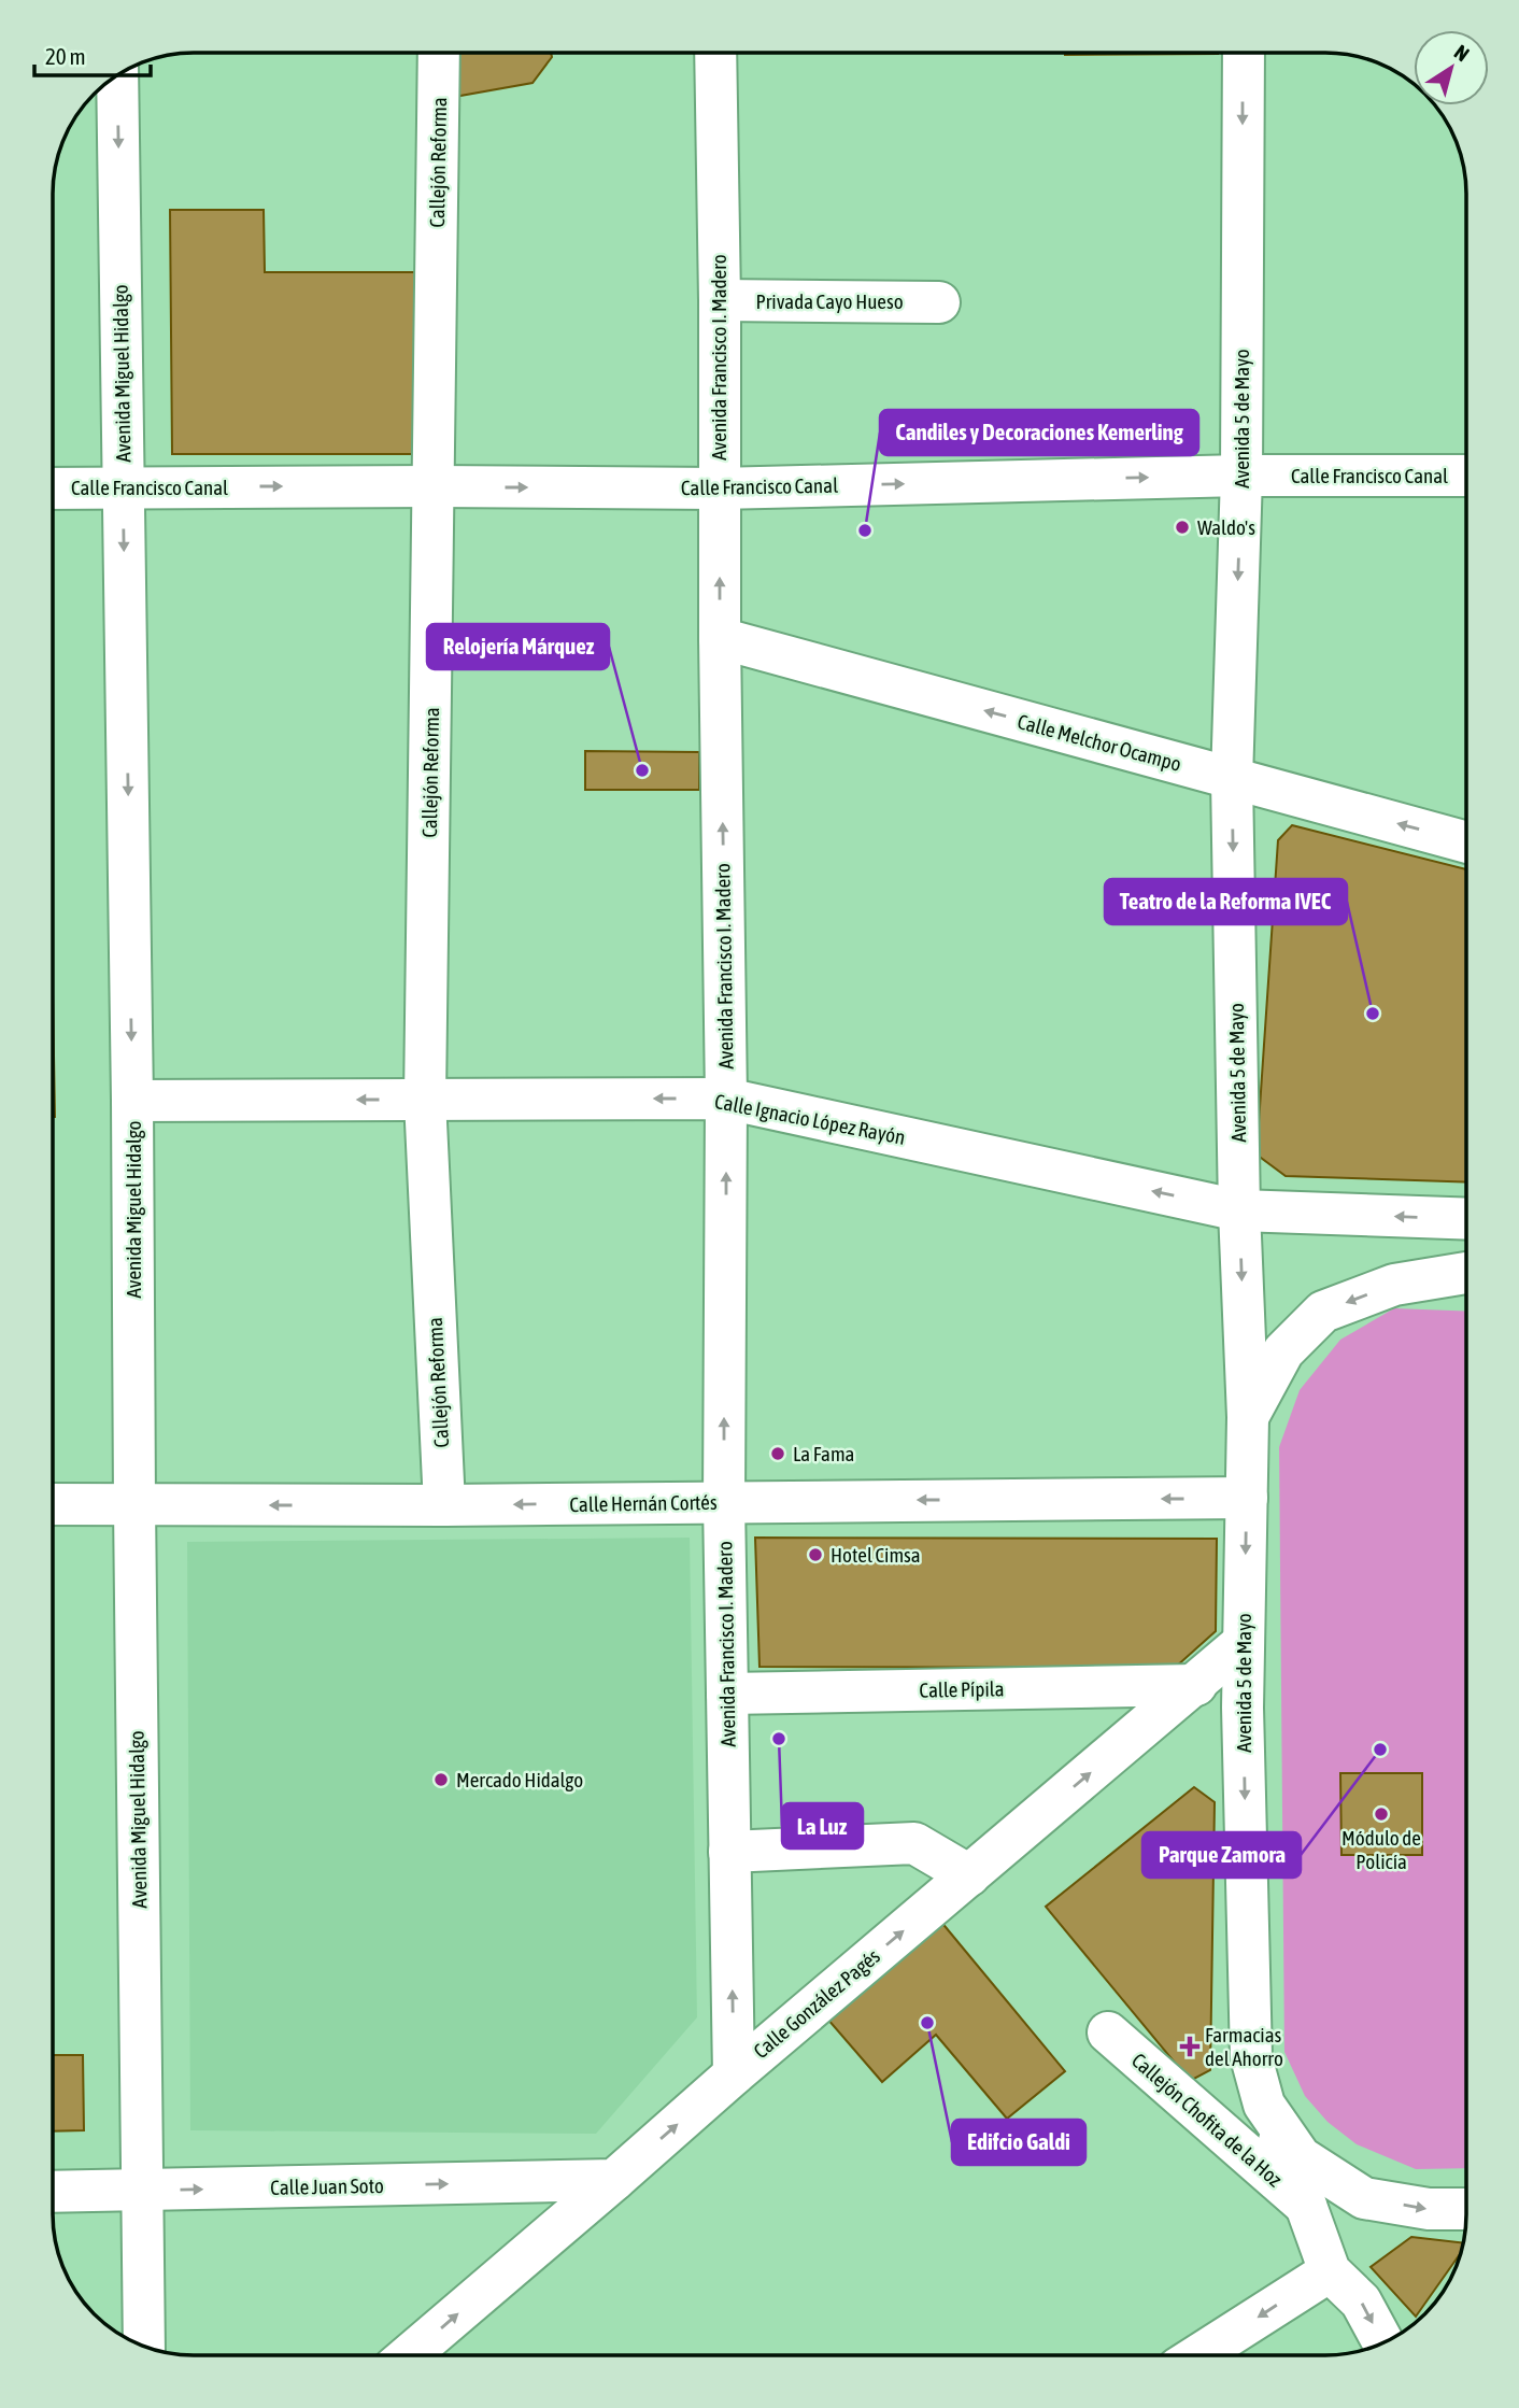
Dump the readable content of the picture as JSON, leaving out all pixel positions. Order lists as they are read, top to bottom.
{
  "streets": {
    "street": [
      "Callejón Reforma",
      "Privada Cayo Hueso",
      "Avenida Francisco I. Madero",
      "Avenida Miguel Hidalgo",
      "Avenida 5 de Mayo",
      "Calle Francisco Canal",
      "Calle Melchor Ocampo",
      "Calle Ignacio López Rayón",
      "Calle Hernán Cortés",
      "Calle Pípila",
      "Calle González Pagés",
      "Callejón Chofita de la Hoz",
      "Calle Juan Soto"
    ]
  },
  "crossings": [
    ["Callejón Reforma", "Calle Francisco Canal"],
    ["Callejón Reforma", "Calle Ignacio López Rayón"],
    ["Callejón Reforma", "Calle Hernán Cortés"],
    ["Privada Cayo Hueso", "Avenida Francisco I. Madero"],
    ["Avenida Francisco I. Madero", "Calle Francisco Canal"],
    ["Avenida Francisco I. Madero", "Calle Melchor Ocampo"],
    ["Avenida Francisco I. Madero", "Calle Ignacio López Rayón"],
    ["Avenida Francisco I. Madero", "Calle Hernán Cortés"],
    ["Avenida Francisco I. Madero", "Calle Pípila"],
    ["Avenida Francisco I. Madero", "Calle González Pagés"],
    ["Avenida Miguel Hidalgo", "Calle Francisco Canal"],
    ["Avenida Miguel Hidalgo", "Calle Ignacio López Rayón"],
    ["Avenida Miguel Hidalgo", "Calle Hernán Cortés"],
    ["Avenida Miguel Hidalgo", "Calle Juan Soto"],
    ["Avenida 5 de Mayo", "Calle Francisco Canal"],
    ["Avenida 5 de Mayo", "Calle Melchor Ocampo"],
    ["Avenida 5 de Mayo", "Calle Ignacio López Rayón"],
    ["Avenida 5 de Mayo", "Calle Hernán Cortés"],
    ["Avenida 5 de Mayo", "Calle González Pagés"],
    ["Avenida 5 de Mayo", "Callejón Chofita de la Hoz"],
    ["Calle Pípila", "Calle González Pagés"],
    ["Calle González Pagés", "Calle Juan Soto"]
  ],
  "one_way": [
    "Avenida Francisco I. Madero",
    "Avenida Miguel Hidalgo",
    "Avenida 5 de Mayo",
    "Calle Francisco Canal",
    "Calle Melchor Ocampo",
    "Calle Ignacio López Rayón",
    "Calle Hernán Cortés",
    "Calle González Pagés",
    "Calle Juan Soto"
  ],
  "places": {
    "other": [
      "Waldo's",
      "Candiles y Decoraciones Kemerling",
      "Relojería Márquez",
      "Teatro de la Reforma IVEC",
      "La Fama",
      "Hotel Cimsa",
      "La Luz",
      "Parque Zamora",
      "Mercado Hidalgo",
      "Módulo de Policía",
      "Edifcio Galdi"
    ],
    "health": ["Farmacias del Ahorro"]
  },
  "scale_bar": "20 m",
  "north": "top right"
}
